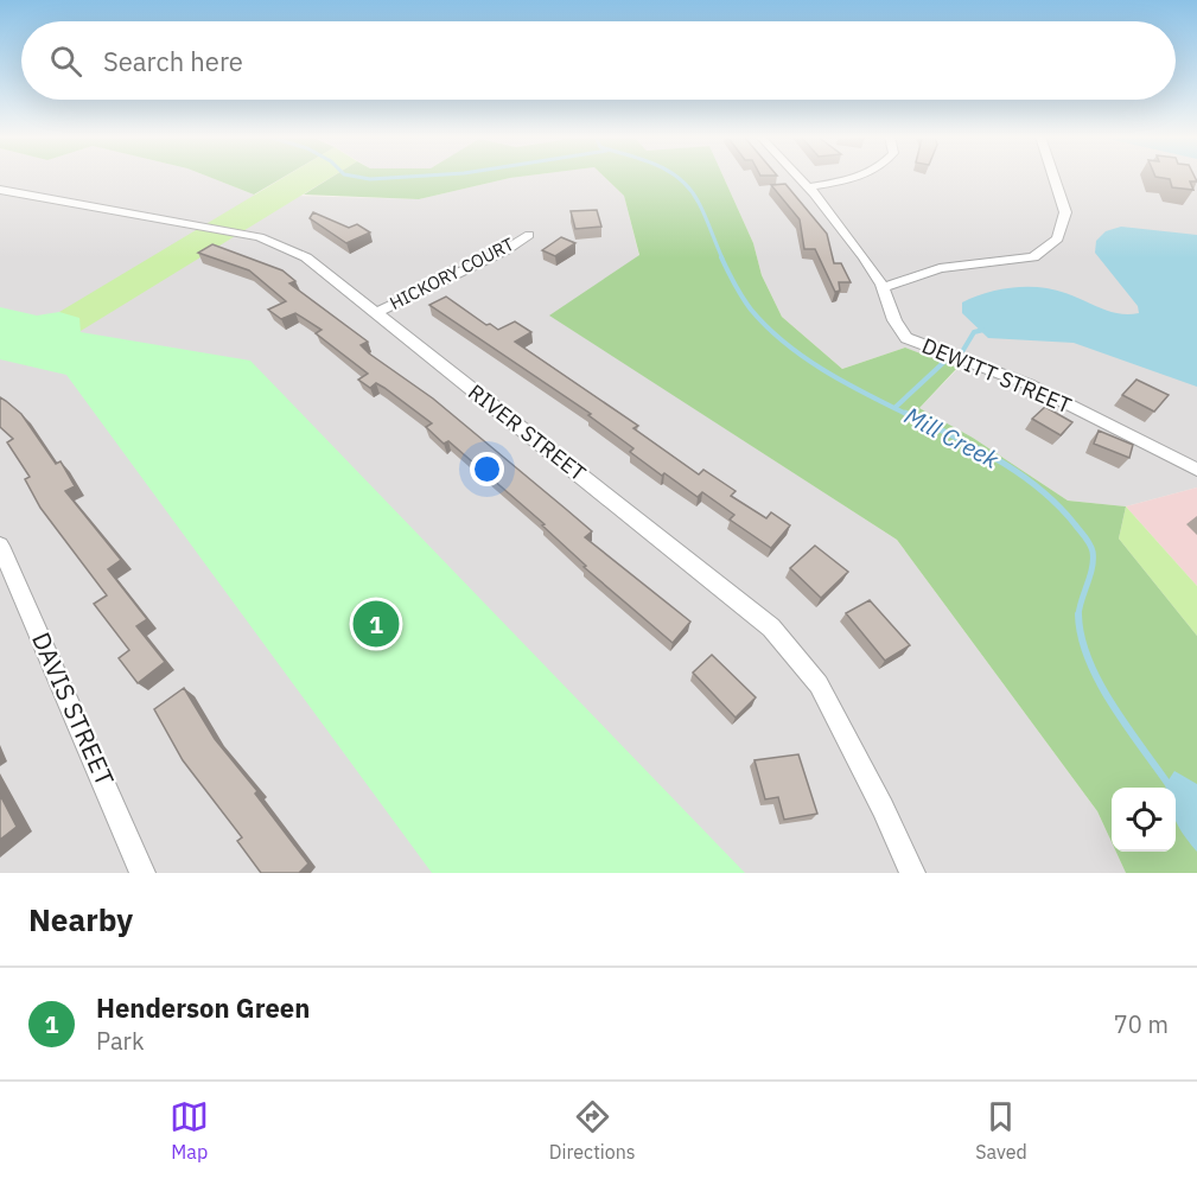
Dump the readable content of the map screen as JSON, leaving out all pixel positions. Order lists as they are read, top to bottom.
{
  "streets": {
    "street": [
      "HICKORY COURT",
      "DEWITT STREET",
      "RIVER STREET",
      "DAVIS STREET"
    ]
  },
  "crossings": [
    ["HICKORY COURT", "RIVER STREET"]
  ],
  "water": ["Mill Creek"],
  "page": {
    "search": "Search here",
    "pins": "1",
    "heading": "Nearby",
    "list": [
      {
        "mark": "1",
        "name": "Henderson Green",
        "note": "Park",
        "value": "70 m"
      }
    ],
    "nav": ["Map", "Directions", "Saved"]
  }
}
